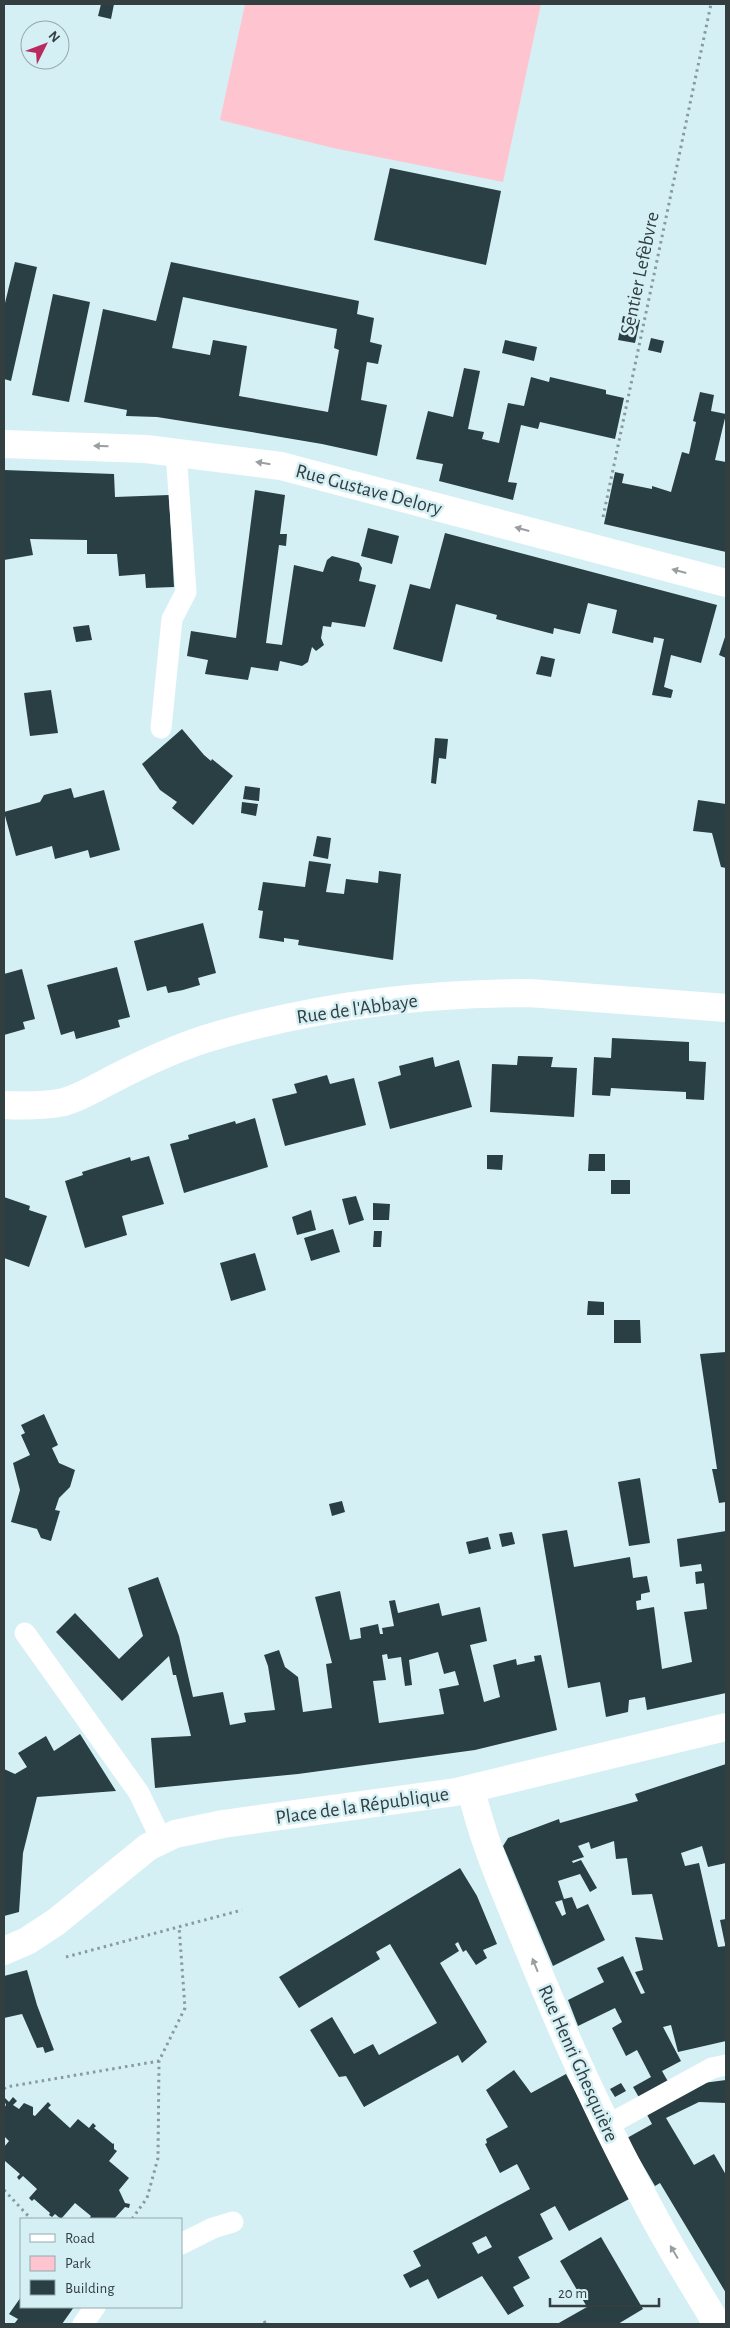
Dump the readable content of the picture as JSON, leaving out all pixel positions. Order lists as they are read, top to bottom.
{
  "streets": {
    "street": [
      "Rue Gustave Delory",
      "Rue de l'Abbaye",
      "Place de la République",
      "Rue Henri Ghesquière"
    ],
    "path": ["Sentier Lefèbvre"]
  },
  "crossings": [
    ["Sentier Lefèbvre", "Rue Gustave Delory"],
    ["Place de la République", "Rue Henri Ghesquière"]
  ],
  "one_way": ["Rue Gustave Delory", "Rue Henri Ghesquière"],
  "legend": ["Road", "Park", "Building"],
  "scale_bar": "20 m",
  "north": "top right"
}
